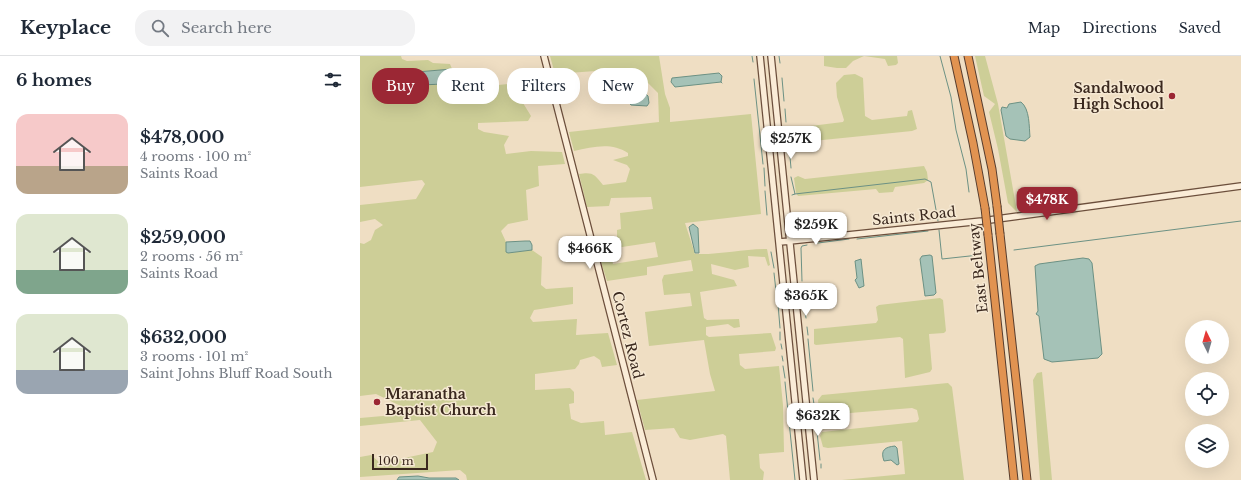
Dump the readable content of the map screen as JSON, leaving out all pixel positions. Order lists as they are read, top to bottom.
{
  "streets": {
    "highway": ["East Beltway"],
    "street": ["Saints Road", "Cortez Road"]
  },
  "places": ["Sandalwood High School", "Maranatha Baptist Church"],
  "scale_bar": "100 m",
  "north": "top",
  "page": {
    "header": "Keyplace",
    "search": "Search here",
    "nav": ["Map", "Directions", "Saved"],
    "heading": "6 homes",
    "chip": [
      "Buy",
      "Rent",
      "Filters",
      "New"
    ],
    "list": [
      {
        "name": "$478,000",
        "note": "4 rooms · 100 m² · Saints Road"
      },
      {
        "name": "$259,000",
        "note": "2 rooms · 56 m² · Saints Road"
      },
      {
        "name": "$632,000",
        "note": "3 rooms · 101 m² · Saint Johns Bluff Road South"
      }
    ],
    "price": [
      "$257K",
      "$478K",
      "$259K",
      "$466K",
      "$365K",
      "$632K"
    ],
    "scale": "100 m"
  }
}
